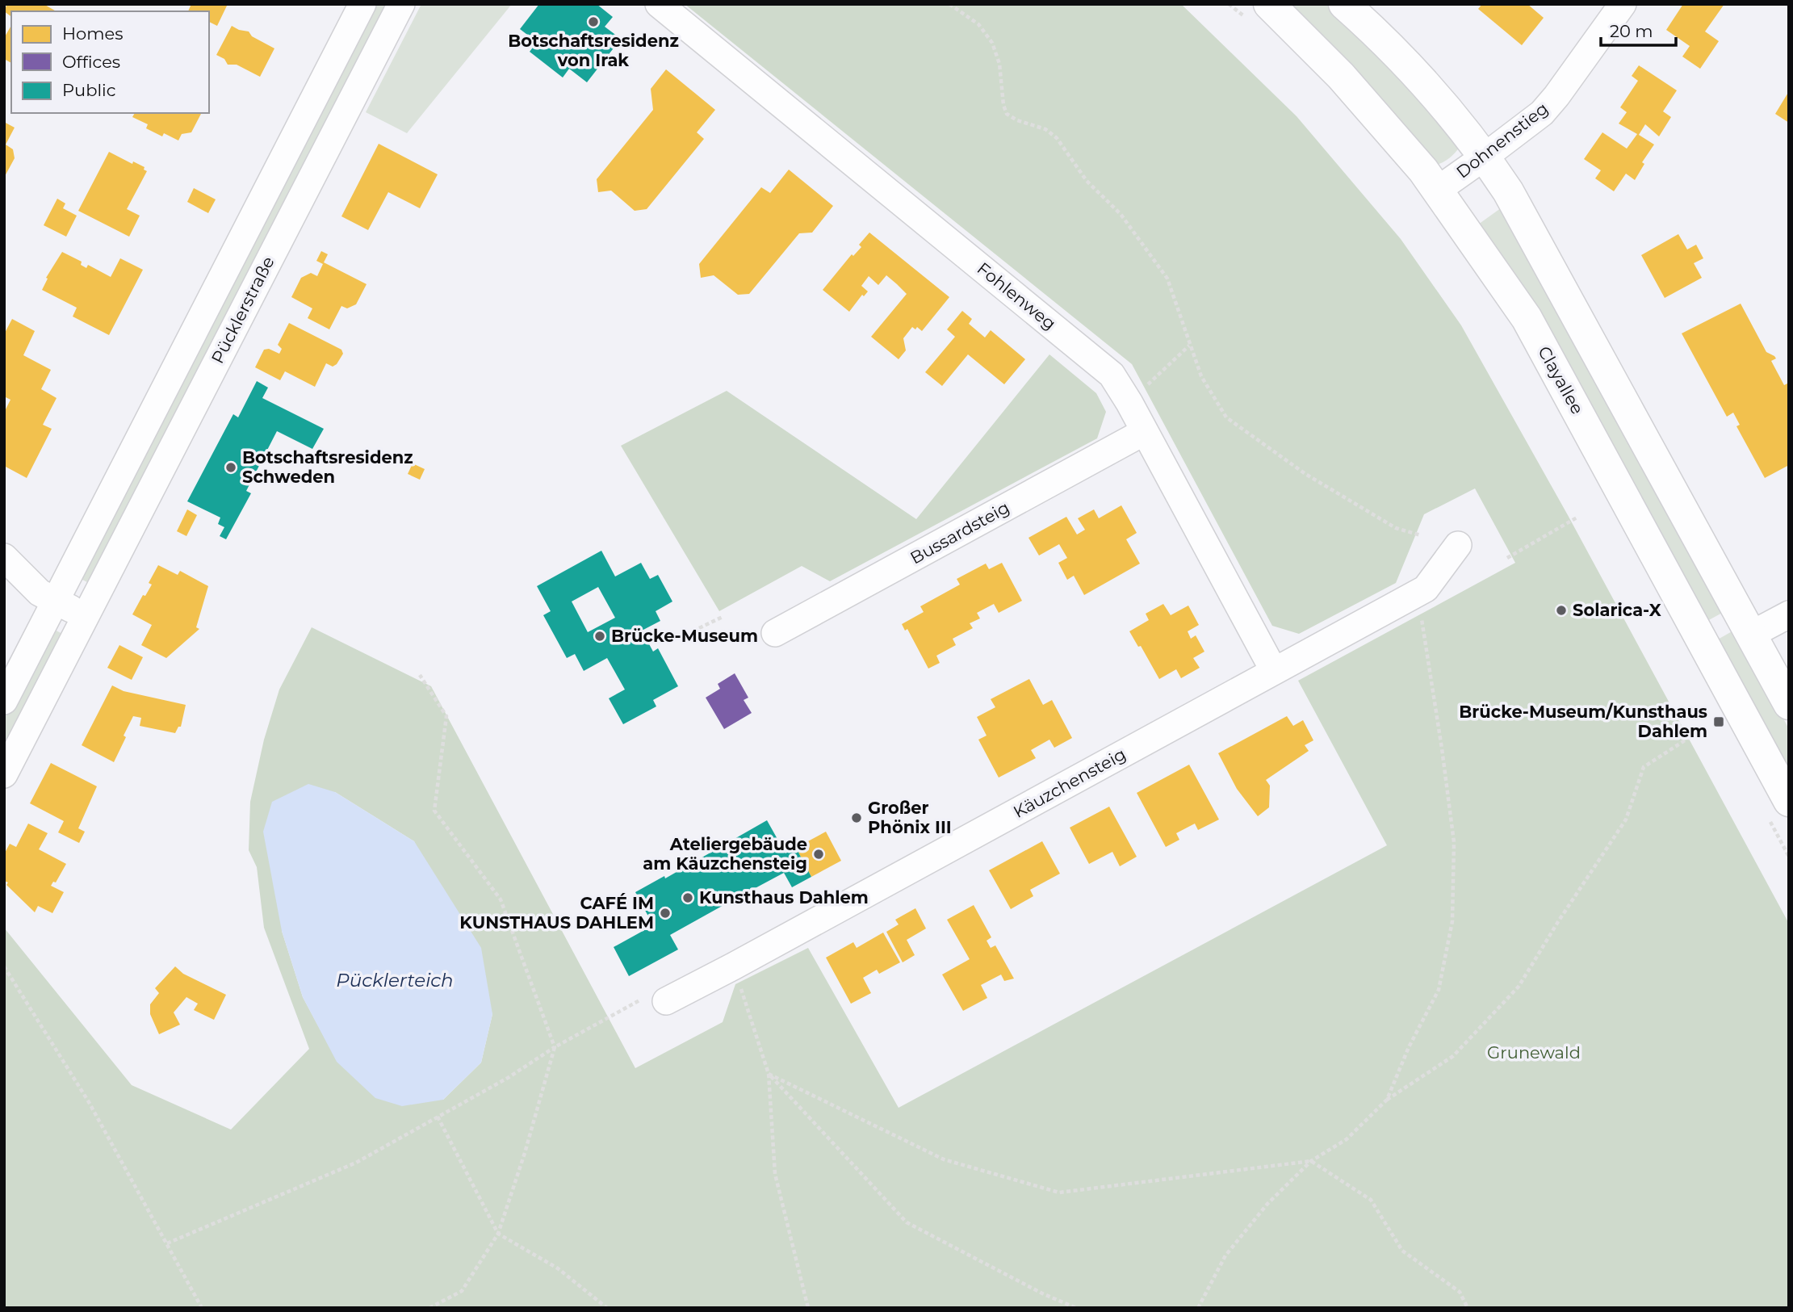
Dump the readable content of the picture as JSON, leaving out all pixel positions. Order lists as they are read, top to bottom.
{
  "streets": {
    "main road": ["Clayallee"],
    "street": [
      "Dohnenstieg",
      "Fohlenweg",
      "Pücklerstraße",
      "Bussardsteig",
      "Käuzchensteig"
    ]
  },
  "crossings": [
    ["Dohnenstieg", "Clayallee"],
    ["Fohlenweg", "Bussardsteig"],
    ["Fohlenweg", "Käuzchensteig"]
  ],
  "water": ["Pücklerteich"],
  "parks": ["Grunewald"],
  "places": {
    "other": [
      "Botschaftsresidenz von Irak",
      "Botschaftsresidenz Schweden",
      "Solarica-X",
      "Brücke-Museum",
      "Großer Phönix III",
      "Ateliergebäude am Käuzchensteig",
      "Kunsthaus Dahlem",
      "CAFÉ IM KUNSTHAUS DAHLEM"
    ],
    "transit": ["Brücke-Museum/Kunsthaus Dahlem"]
  },
  "legend": ["Homes", "Offices", "Public"],
  "scale_bar": "20 m"
}
